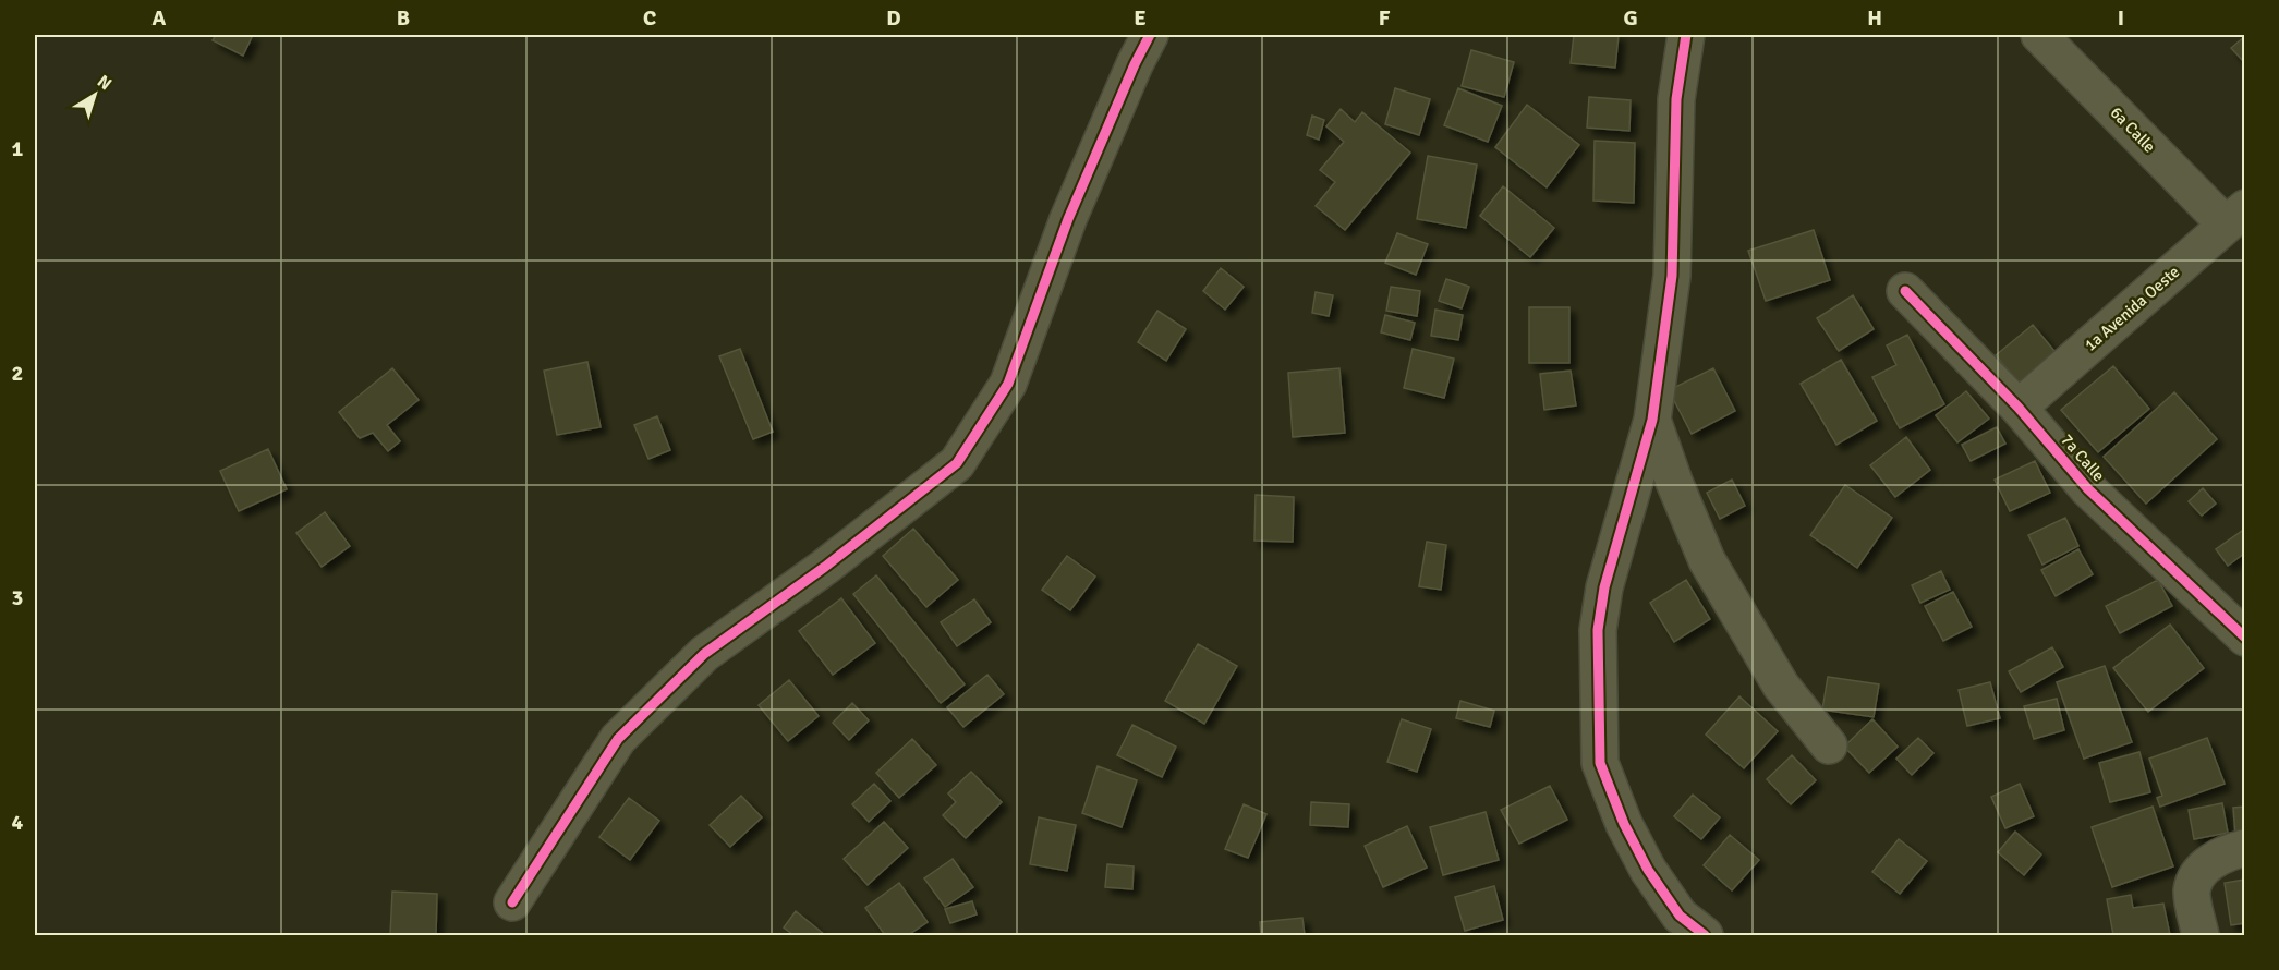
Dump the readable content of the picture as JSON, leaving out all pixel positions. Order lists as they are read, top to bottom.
{
  "streets": {
    "street": ["6a Calle", "1a Avenida Oeste", "7a Calle"]
  },
  "crossings": [
    ["6a Calle", "1a Avenida Oeste"],
    ["1a Avenida Oeste", "7a Calle"]
  ],
  "north": "top right",
  "grid": {
    "columns": [
      "A",
      "B",
      "C",
      "D",
      "E",
      "F",
      "G",
      "H",
      "I"
    ],
    "rows": [
      "1",
      "2",
      "3",
      "4"
    ]
  }
}
